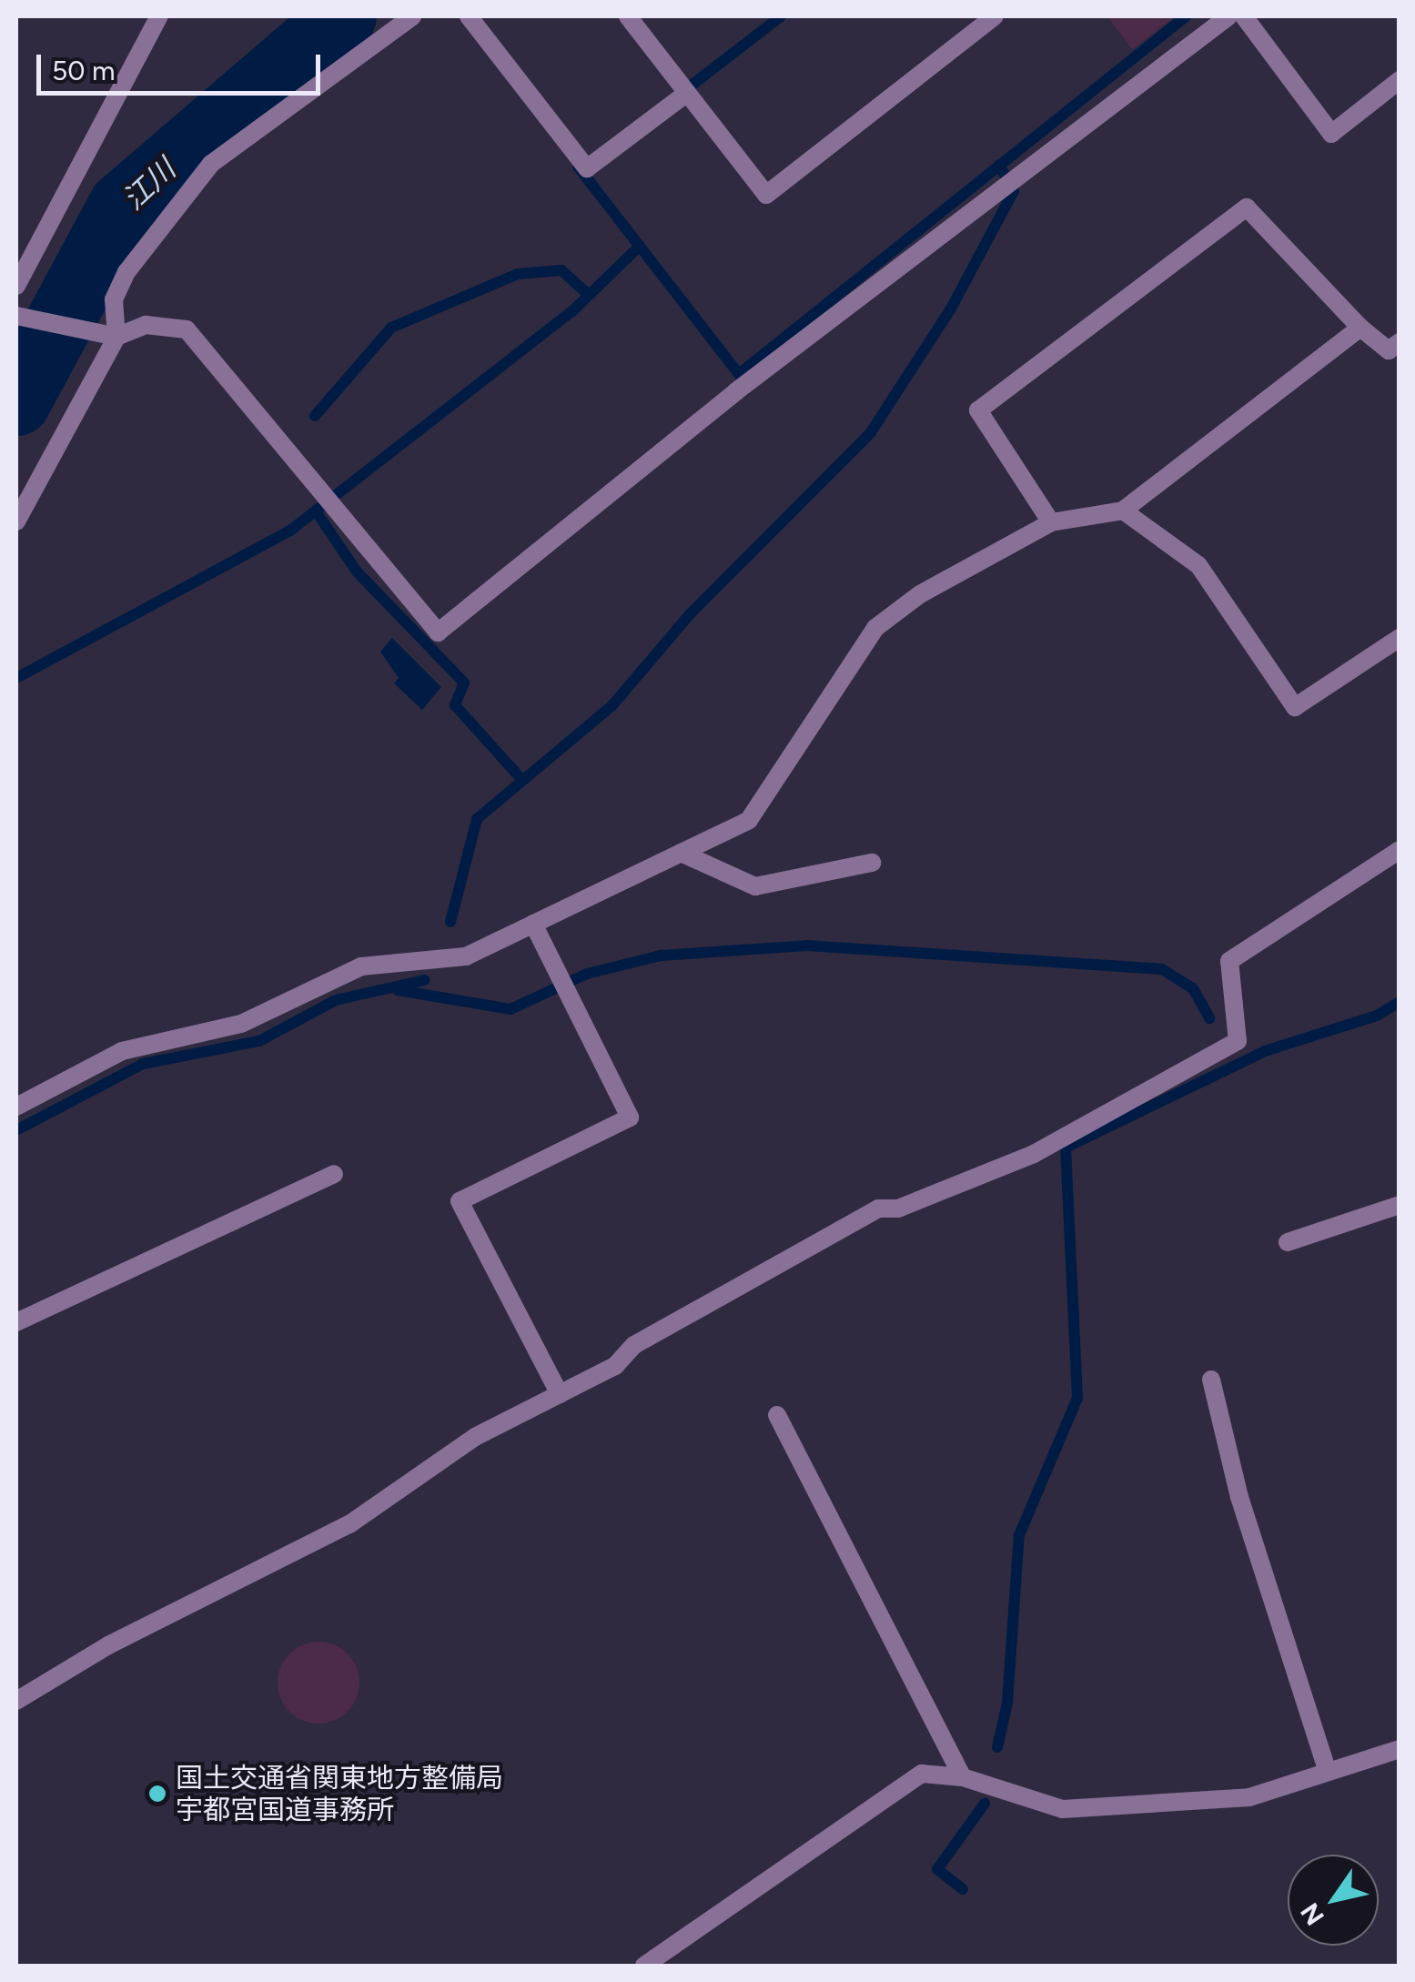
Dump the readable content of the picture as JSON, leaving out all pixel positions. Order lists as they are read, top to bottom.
{
  "water": ["江川"],
  "places": ["国土交通省関東地方整備局 宇都宮国道事務所"],
  "scale_bar": "50 m",
  "north": "bottom left"
}
